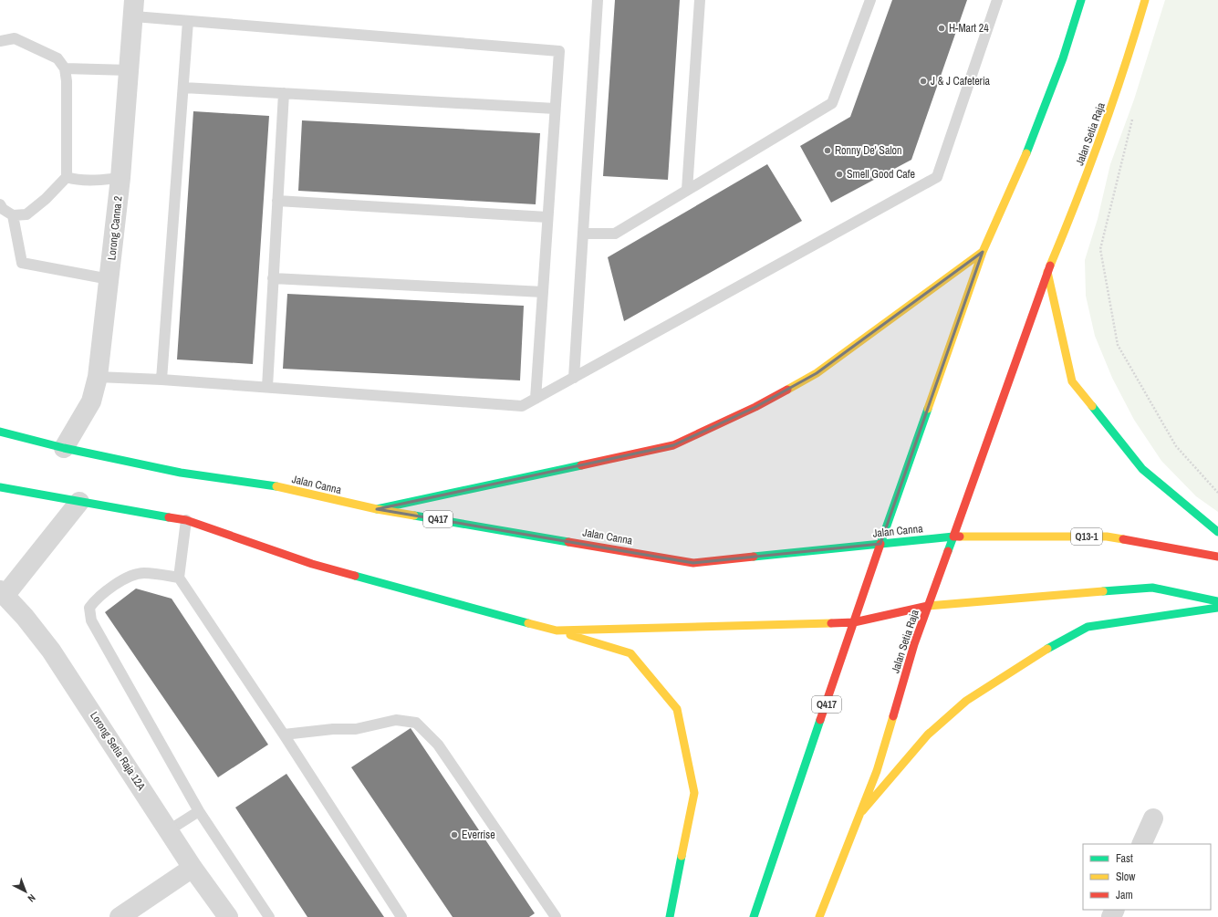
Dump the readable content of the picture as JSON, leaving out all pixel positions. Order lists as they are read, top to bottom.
{
  "streets": {
    "main road": [
      "Jalan Setia Raja",
      "Jalan Canna",
      "Q417",
      "Q13-1"
    ],
    "street": ["Lorong Canna 2", "Lorong Setia Raja 12A"]
  },
  "crossings": [
    ["Jalan Setia Raja", "Jalan Canna"],
    ["Lorong Canna 2", "Jalan Canna"],
    ["Jalan Canna", "Q417"]
  ],
  "places": [
    "H-Mart 24",
    "J & J Cafeteria",
    "Ronny De' Salon",
    "Smell Good Cafe",
    "Everrise"
  ],
  "legend": ["Fast", "Slow", "Jam"],
  "north": "bottom right"
}
